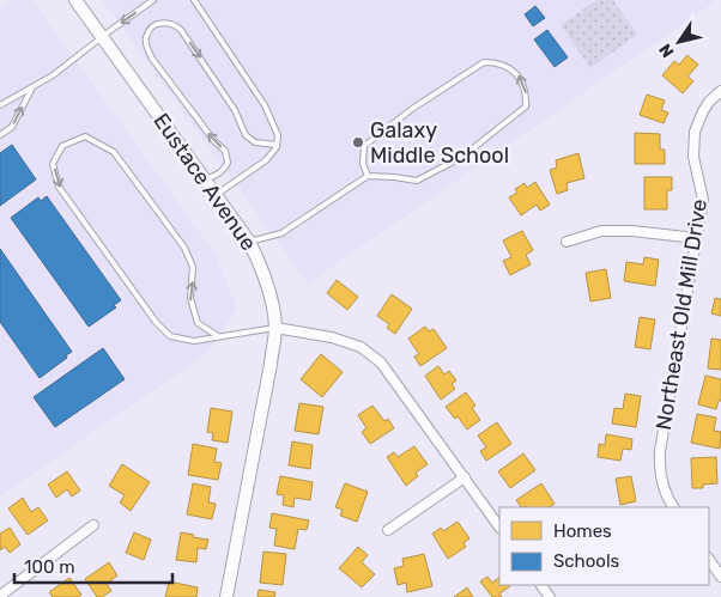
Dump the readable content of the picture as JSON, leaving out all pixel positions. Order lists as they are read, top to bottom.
{
  "streets": {
    "street": ["Eustace Avenue", "Northeast Old Mill Drive"]
  },
  "places": ["Galaxy Middle School"],
  "legend": ["Homes", "Schools"],
  "scale_bar": "100 m",
  "north": "bottom left"
}
